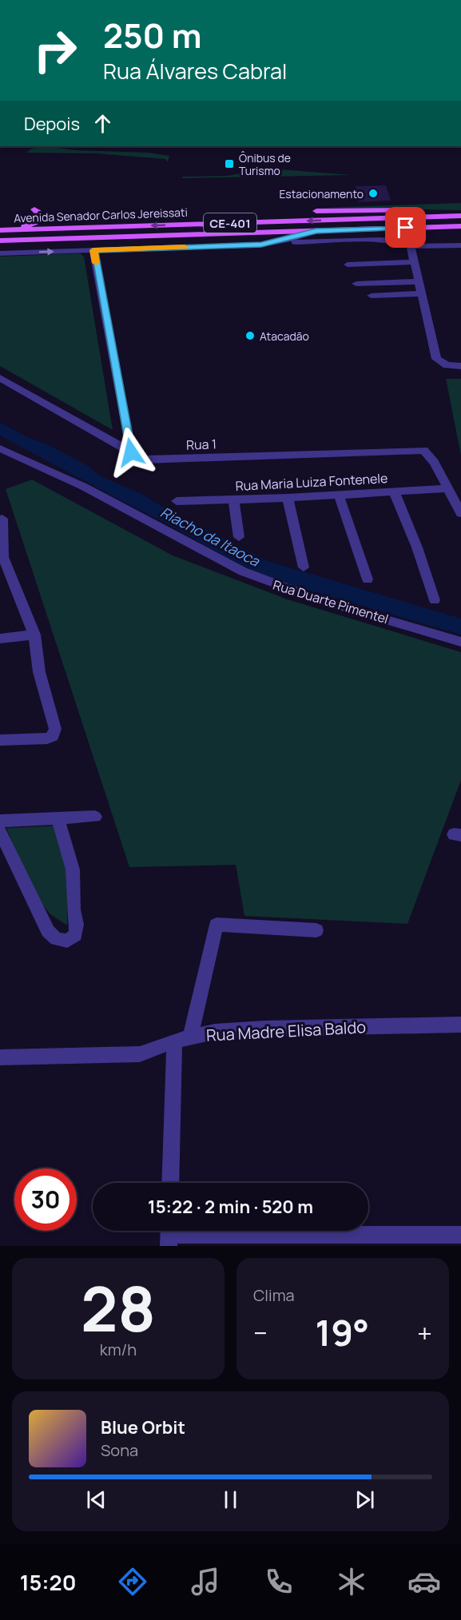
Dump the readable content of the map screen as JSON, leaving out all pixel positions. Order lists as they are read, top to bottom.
{
  "streets": {
    "main road": ["Avenida Senador Carlos Jereissati", "CE-401"],
    "street": [
      "Rua 1",
      "Rua Maria Luiza Fontenele",
      "Rua Duarte Pimentel",
      "Rua Madre Elisa Baldo"
    ]
  },
  "crossings": [
    ["Rua 1", "Rua Maria Luiza Fontenele"]
  ],
  "water": ["Riacho da Itaoca"],
  "places": {
    "transit": ["Ônibus de Turismo"],
    "other": ["Estacionamento", "Atacadão"]
  },
  "page": {
    "turn": ["250 m", "Rua Álvares Cabral"],
    "then": "Depois",
    "limit": "30",
    "trip": "15:22 · 2 min · 520 m",
    "tile": [
      ["28", "km/h"],
      "Clima"
    ],
    "heat": ["−", "19°", "+"],
    "song": ["Blue Orbit", "Sona"],
    "tabs": "15:20"
  }
}
